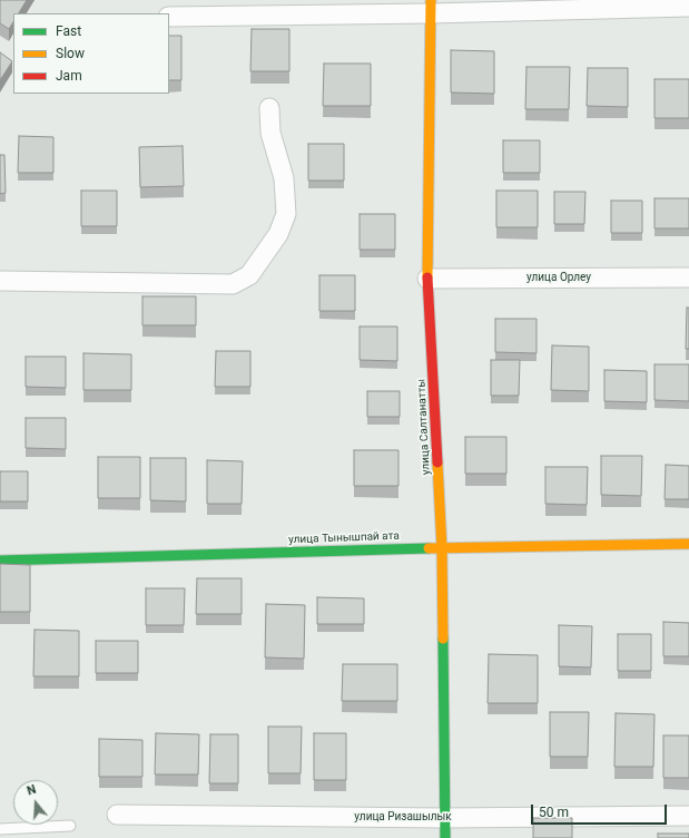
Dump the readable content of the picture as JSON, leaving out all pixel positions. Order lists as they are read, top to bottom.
{
  "streets": {
    "street": [
      "улица Орлеу",
      "улица Салтанатты",
      "улица Тынышпай ата",
      "улица Ризашылык"
    ]
  },
  "crossings": [
    ["улица Орлеу", "улица Салтанатты"],
    ["улица Салтанатты", "улица Тынышпай ата"],
    ["улица Салтанатты", "улица Ризашылык"]
  ],
  "legend": ["Fast", "Slow", "Jam"],
  "scale_bar": "50 m",
  "north": "top"
}
